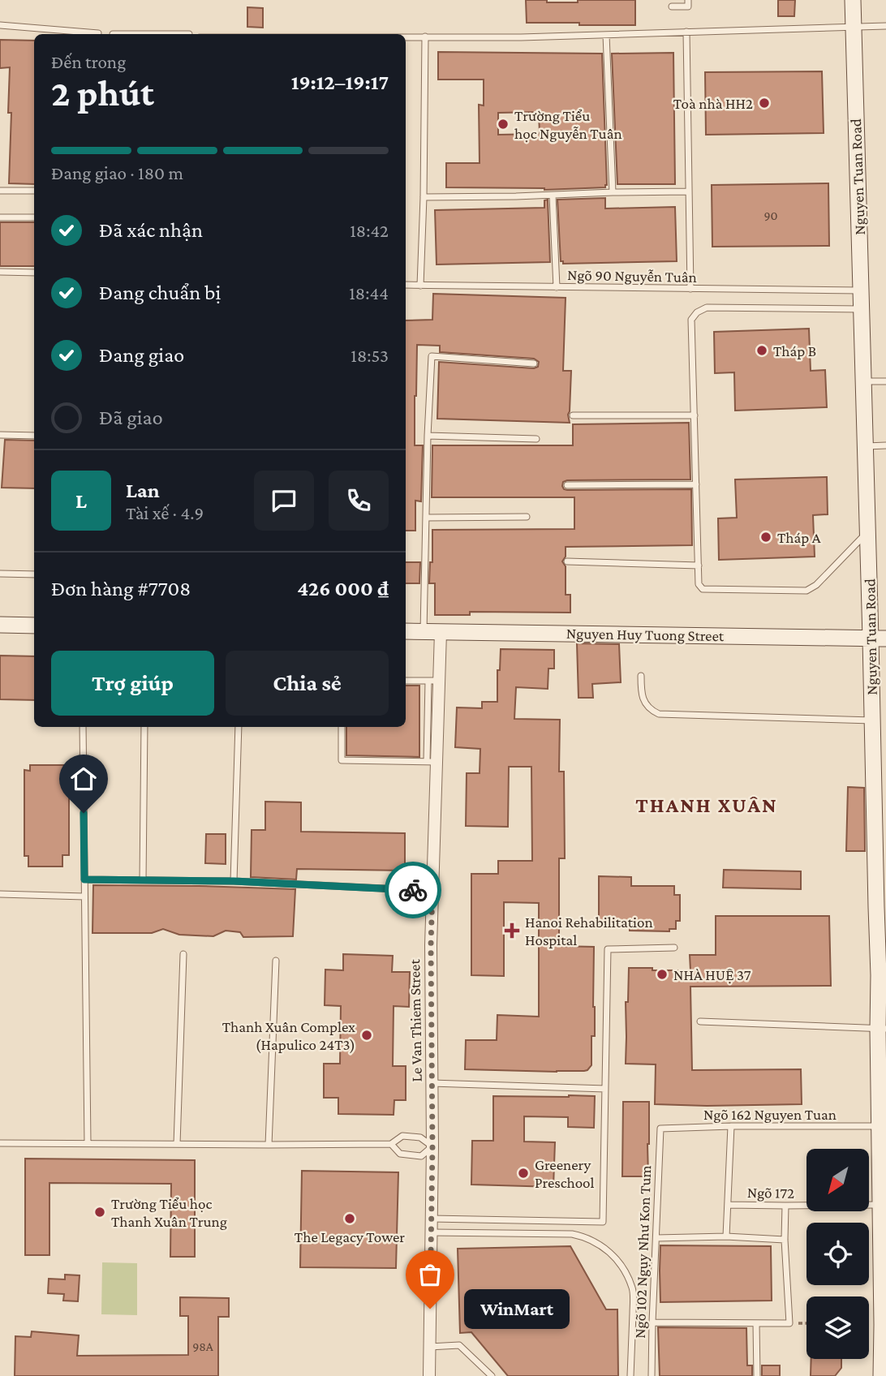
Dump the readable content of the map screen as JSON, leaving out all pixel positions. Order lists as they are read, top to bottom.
{
  "streets": {
    "street": ["Nguyen Tuan Road", "Nguyen Huy Tuong Street", "Le Van Thiem Street"],
    "lane": [
      "Ngõ 90 Nguyễn Tuân",
      "Ngõ 162 Nguyen Tuan",
      "Ngõ 172",
      "Ngõ 102 Ngụy Như Kon Tum"
    ]
  },
  "crossings": [
    ["Nguyen Tuan Road", "Ngõ 90 Nguyễn Tuân"],
    ["Nguyen Tuan Road", "Nguyen Huy Tuong Street"],
    ["Nguyen Tuan Road", "Ngõ 162 Nguyen Tuan"],
    ["Nguyen Tuan Road", "Ngõ 172"],
    ["Nguyen Huy Tuong Street", "Le Van Thiem Street"],
    ["Ngõ 162 Nguyen Tuan", "Ngõ 102 Ngụy Như Kon Tum"]
  ],
  "districts": ["THANH XUÂN"],
  "places": {
    "other": [
      "Toà nhà HH2",
      "Trường Tiểu học Nguyễn Tuân",
      "Tháp B",
      "Tháp A",
      "NHÀ HUỆ 37",
      "Thanh Xuân Complex (Hapulico 24T3)",
      "Greenery Preschool",
      "Trường Tiểu học Thanh Xuân Trung",
      "The Legacy Tower",
      "WinMart"
    ],
    "health": ["Hanoi Rehabilitation Hospital"]
  },
  "house_numbers": ["90", "98A"],
  "north": "bottom left",
  "page": {
    "heading": ["2 phút", "Đến trong", "19:12–19:17"],
    "panel": [
      "Lan",
      "Tài xế · 4.9",
      "Đơn hàng #7708",
      "426 000 ₫"
    ],
    "bar": "Đang giao · 180 m",
    "list": [
      ["Đã xác nhận", "18:42"],
      ["Đang chuẩn bị", "18:44"],
      ["Đang giao", "18:53"],
      "Đã giao"
    ],
    "round": "L",
    "buttons": ["Trợ giúp", "Chia sẻ"],
    "bubble": "WinMart"
  }
}
